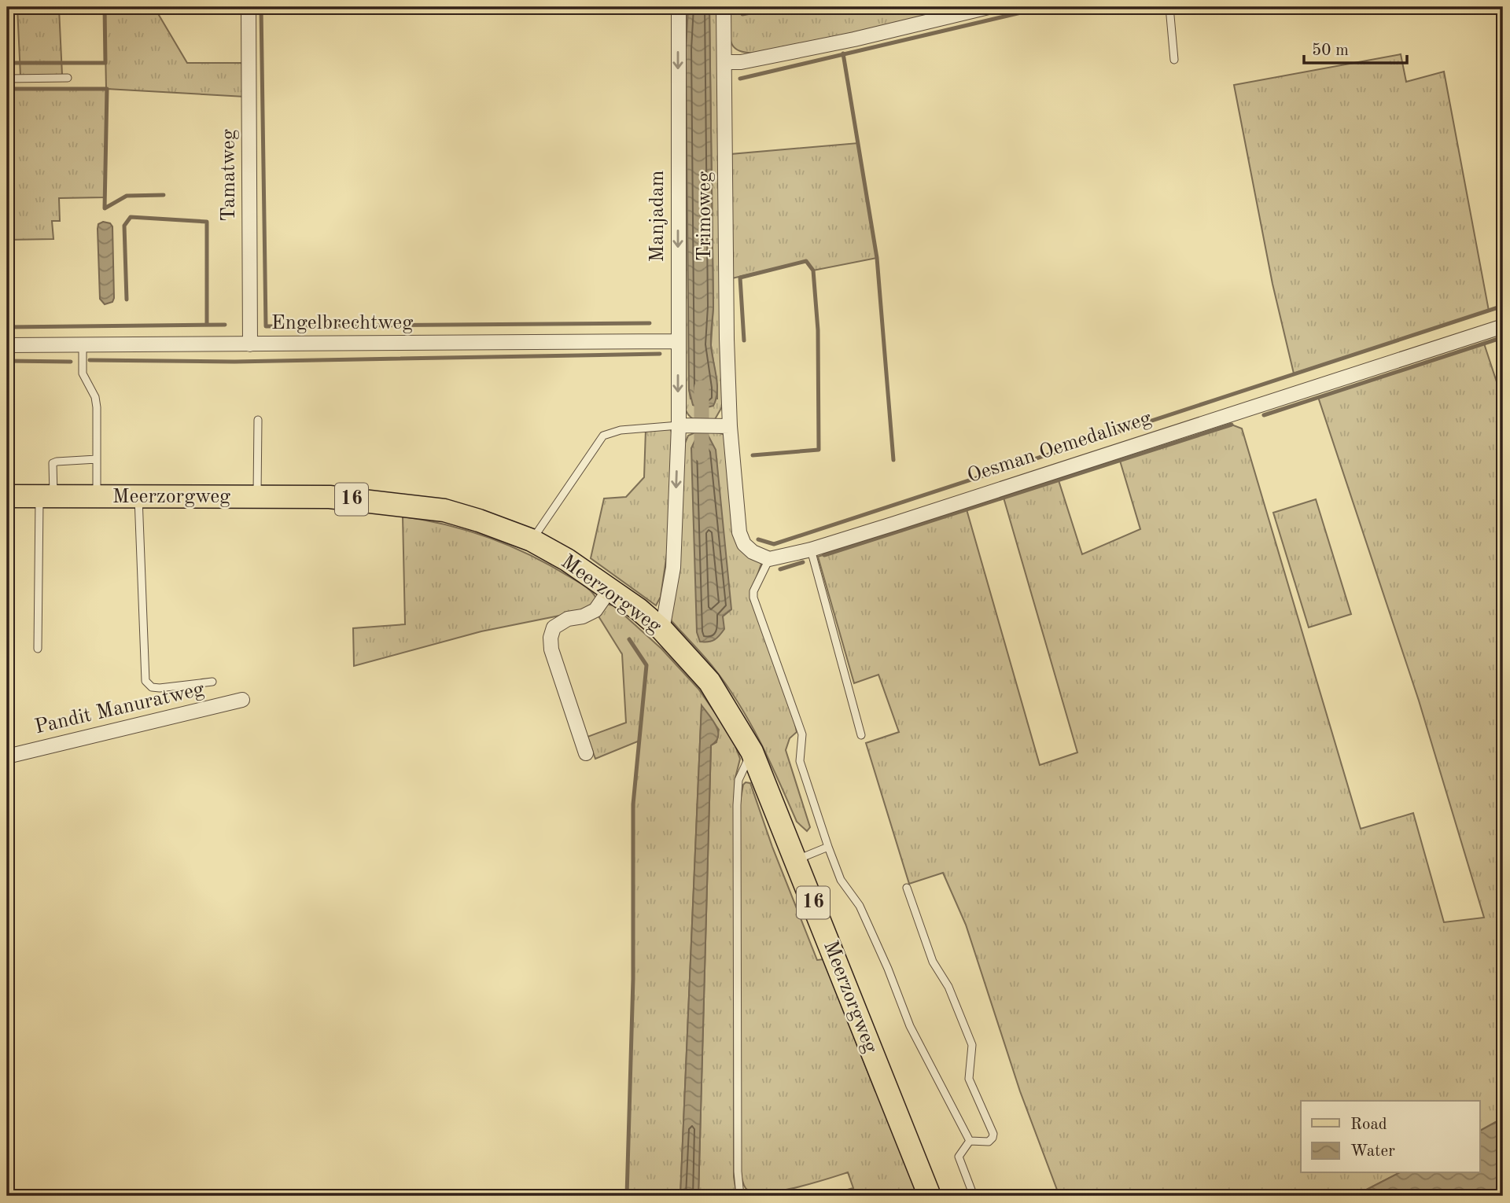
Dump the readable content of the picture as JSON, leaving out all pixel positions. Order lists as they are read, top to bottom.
{
  "streets": {
    "main road": ["Meerzorgweg", "16"],
    "street": [
      "Tamatweg",
      "Manjadam",
      "Trimoweg",
      "Engelbrechtweg",
      "Oesman Oemedaliweg",
      "Pandit Manuratweg"
    ]
  },
  "crossings": [
    ["Tamatweg", "Engelbrechtweg"],
    ["Manjadam", "Engelbrechtweg"],
    ["Manjadam", "Meerzorgweg"]
  ],
  "one_way": ["Manjadam"],
  "legend": ["Road", "Water"],
  "scale_bar": "50 m"
}
